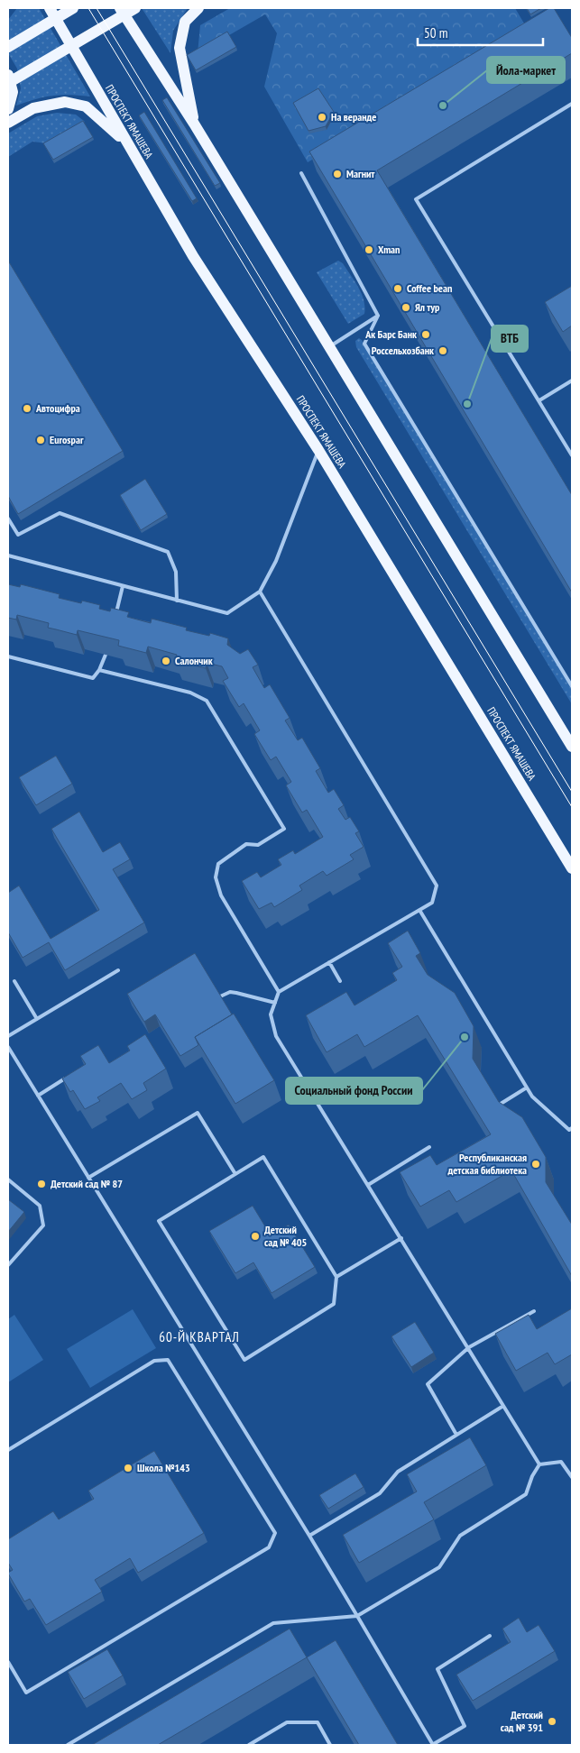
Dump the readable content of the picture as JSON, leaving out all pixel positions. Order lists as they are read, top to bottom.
{
  "streets": {
    "main road": ["ПРОСПЕКТ ЯМАШЕВА"]
  },
  "districts": ["60-Й КВАРТАЛ"],
  "places": [
    "Йола-маркет",
    "На веранде",
    "Магнит",
    "Xman",
    "Coffee bean",
    "Ял тур",
    "Ак Барс Банк",
    "Россельхозбанк",
    "ВТБ",
    "Автоцифра",
    "Eurospar",
    "Салончик",
    "Социальный фонд России",
    "Республиканская детская библиотека",
    "Детский сад № 87",
    "Детский сад № 405",
    "Школа №143",
    "Детский сад № 391"
  ],
  "scale_bar": "50 m"
}
